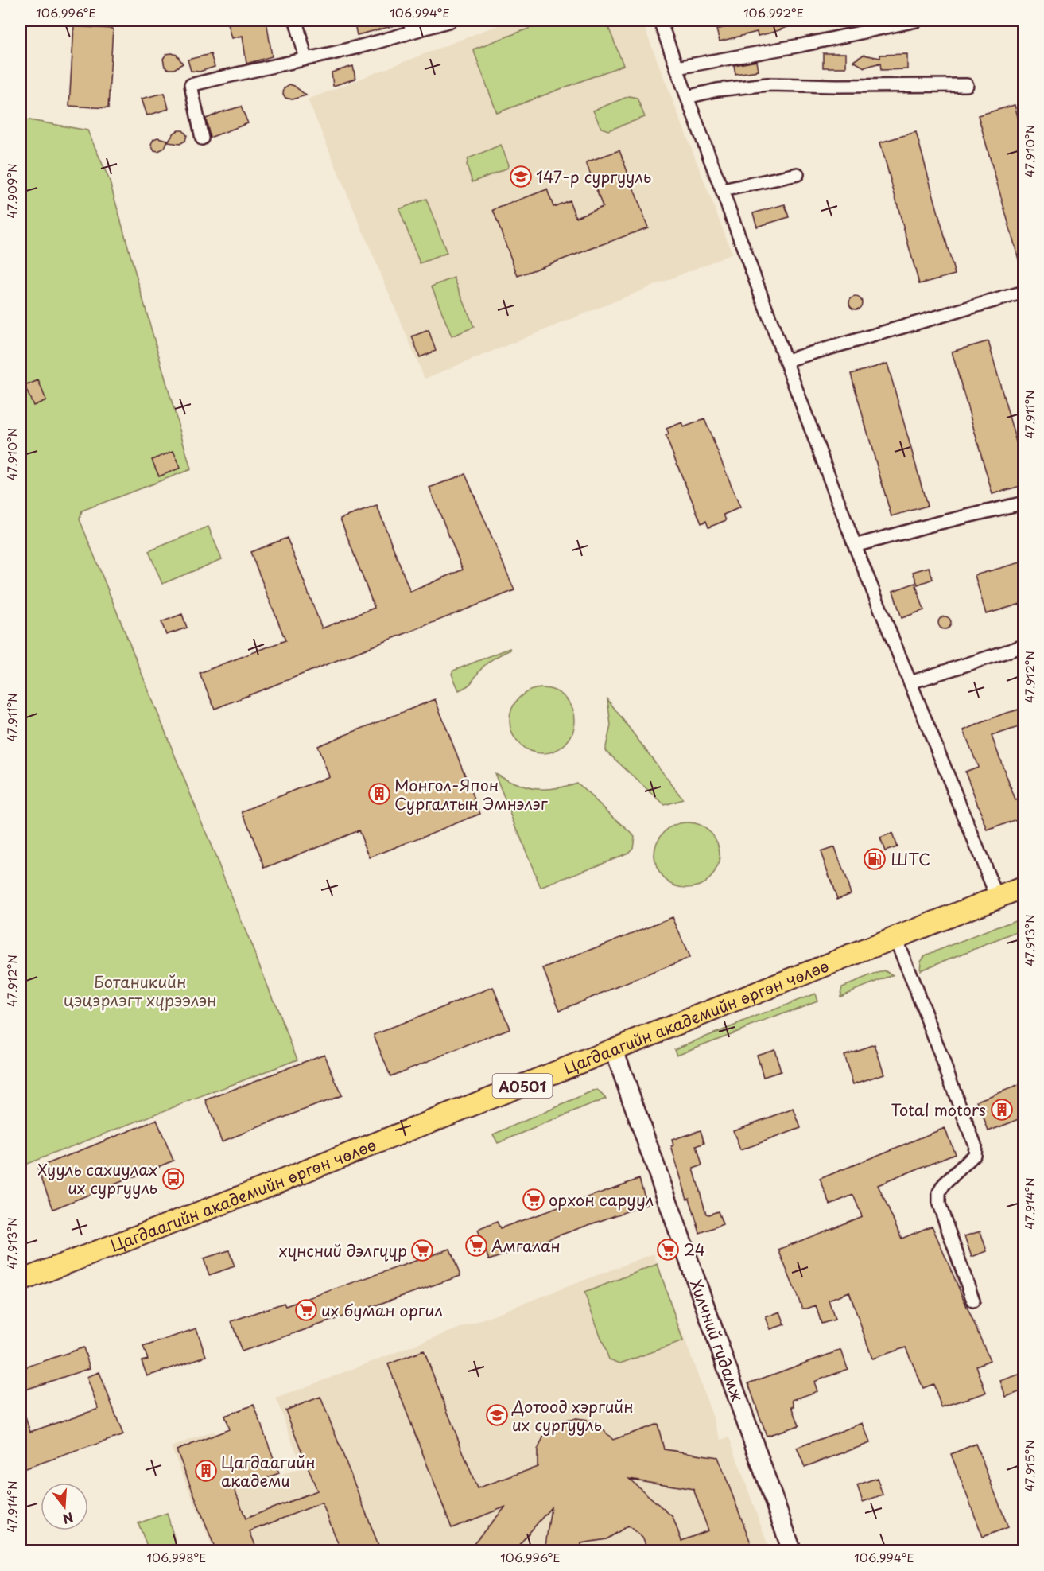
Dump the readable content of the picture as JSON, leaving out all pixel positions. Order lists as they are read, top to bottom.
{
  "streets": {
    "highway": ["Цагдаагийн академийн өргөн чөлөө", "A0501"],
    "main road": ["Хилчний гудамж"]
  },
  "crossings": [
    ["Цагдаагийн академийн өргөн чөлөө", "Хилчний гудамж"]
  ],
  "parks": ["Ботаникийн цэцэрлэгт хүрээлэн"],
  "places": {
    "school or university": ["147-р сургууль", "Дотоод хэргийн их сургууль"],
    "building": ["Монгол-Япон Сургалтын Эмнэлэг", "Total motors", "Цагдаагийн академи"],
    "fuel station": ["ШТС"],
    "bus stop": ["Хууль сахиулах их сургууль"],
    "supermarket": [
      "орхон саруул",
      "Амгалан",
      "24",
      "хүнсний дэлгүүр",
      "их буман оргил"
    ]
  },
  "north": "bottom",
  "coordinates": [
    "106.996°E",
    "106.994°E",
    "106.992°E",
    "47.910°N",
    "47.909°N",
    "47.911°N",
    "47.912°N",
    "47.913°N",
    "47.914°N",
    "47.915°N",
    "106.998°E"
  ]
}
